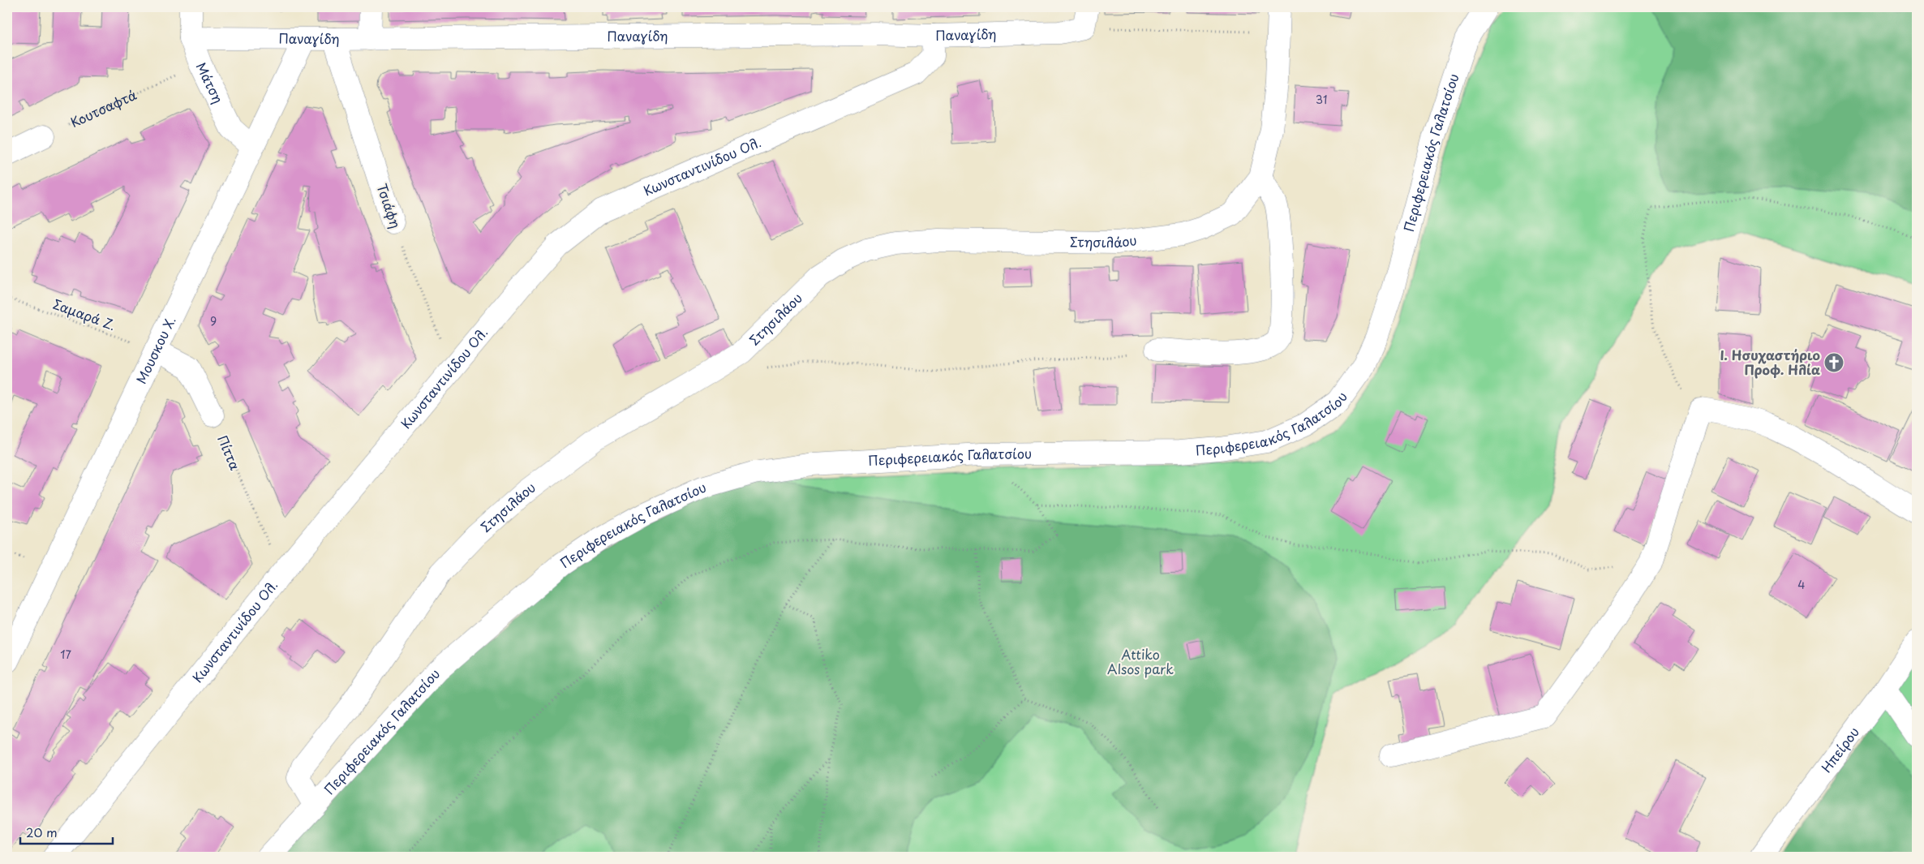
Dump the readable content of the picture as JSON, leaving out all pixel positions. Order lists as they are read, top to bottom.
{
  "streets": {
    "street": [
      "Παναγίδη",
      "Μάτση",
      "Περιφερειακός Γαλατσίου",
      "Κωνσταντινίδου Ολ.",
      "Τσιάφη",
      "Στησιλάου",
      "Μουσκου Χ.",
      "Ηπείρου"
    ],
    "path": ["Κουτσαφτά", "Σαμαρά Ζ.", "Πίττα"]
  },
  "crossings": [
    ["Παναγίδη", "Μάτση"],
    ["Παναγίδη", "Κωνσταντινίδου Ολ."],
    ["Παναγίδη", "Τσιάφη"],
    ["Παναγίδη", "Μουσκου Χ."],
    ["Μάτση", "Κουτσαφτά"],
    ["Μάτση", "Μουσκου Χ."],
    ["Περιφερειακός Γαλατσίου", "Στησιλάου"],
    ["Κωνσταντινίδου Ολ.", "Τσιάφη"],
    ["Κωνσταντινίδου Ολ.", "Πίττα"],
    ["Σαμαρά Ζ.", "Μουσκου Χ."]
  ],
  "parks": ["Attiko Alsos park"],
  "places": {
    "church": ["Ι. Ησυχαστήριο Προφ. Ηλία"]
  },
  "house_numbers": [
    "31",
    "9",
    "4",
    "17"
  ],
  "scale_bar": "20 m"
}
